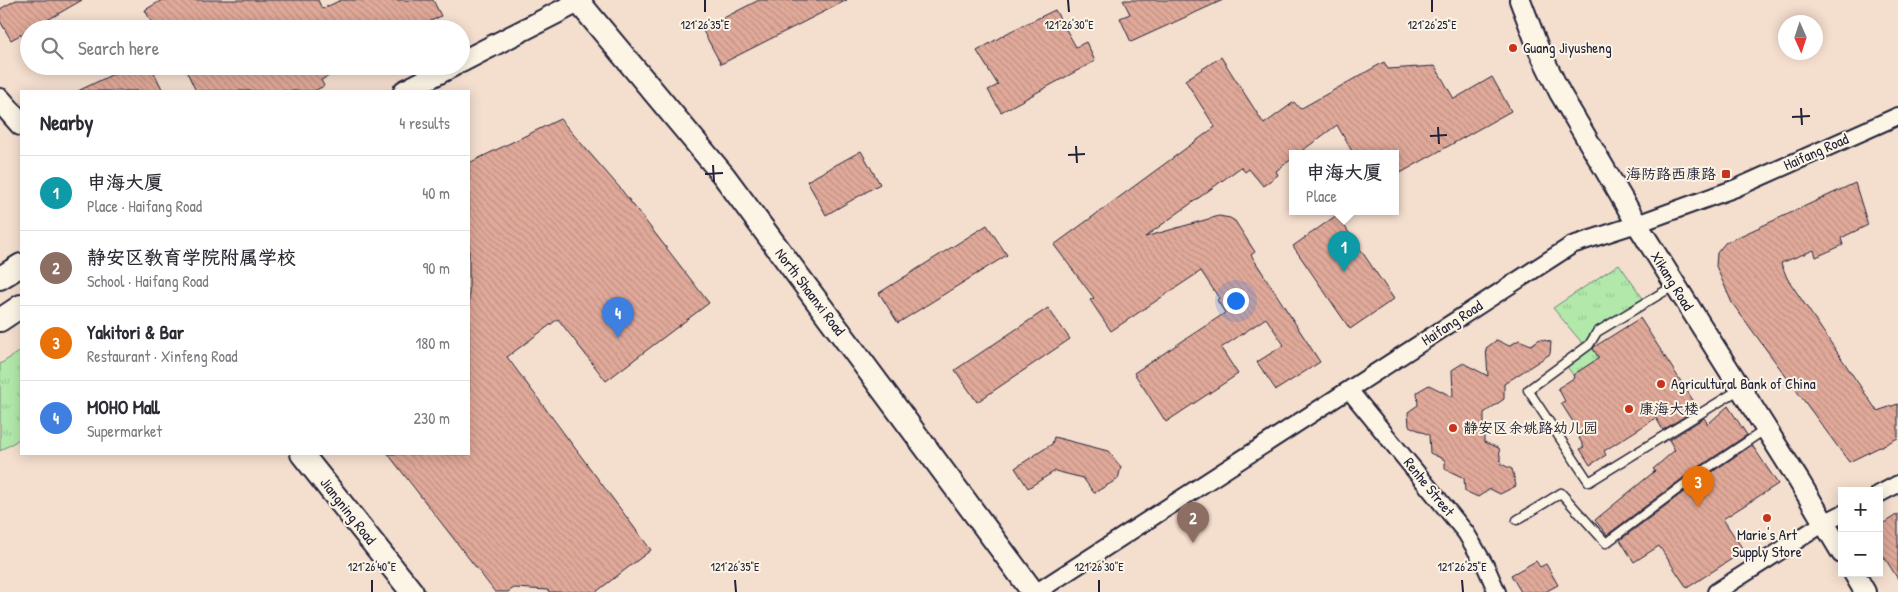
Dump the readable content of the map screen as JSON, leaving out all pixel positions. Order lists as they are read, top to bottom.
{
  "streets": {
    "main road": ["North Shaanxi Road", "Jiangning Road"],
    "street": ["Haifang Road", "Xikang Road", "Renhe Street"]
  },
  "crossings": [
    ["Haifang Road", "Xikang Road"],
    ["Haifang Road", "Renhe Street"]
  ],
  "places": {
    "other": [
      "Guang Jiyusheng",
      "Agricultural Bank of China",
      "康海大楼",
      "静安区余姚路幼儿园",
      "Marie's Art Supply Store"
    ],
    "transit": ["海防路西康路"]
  },
  "north": "bottom",
  "page": {
    "search": "Search here",
    "heading": ["Nearby", "4 results"],
    "popup": ["申海大厦", "Place"],
    "list": [
      {
        "mark": "1",
        "name": "申海大厦",
        "note": "Place · Haifang Road",
        "value": "40 m"
      },
      {
        "mark": "2",
        "name": "静安区教育学院附属学校",
        "note": "School · Haifang Road",
        "value": "90 m"
      },
      {
        "mark": "3",
        "name": "Yakitori & Bar",
        "note": "Restaurant · Xinfeng Road",
        "value": "180 m"
      },
      {
        "mark": "4",
        "name": "MOHO Mall",
        "note": "Supermarket",
        "value": "230 m"
      }
    ],
    "pins": [
      "1",
      "4",
      "3",
      "2"
    ],
    "map_buttons": ["+", "−"]
  },
  "coordinates": [
    "121°26'35\"E",
    "121°26'30\"E",
    "121°26'25\"E",
    "121°26'40\"E"
  ]
}
